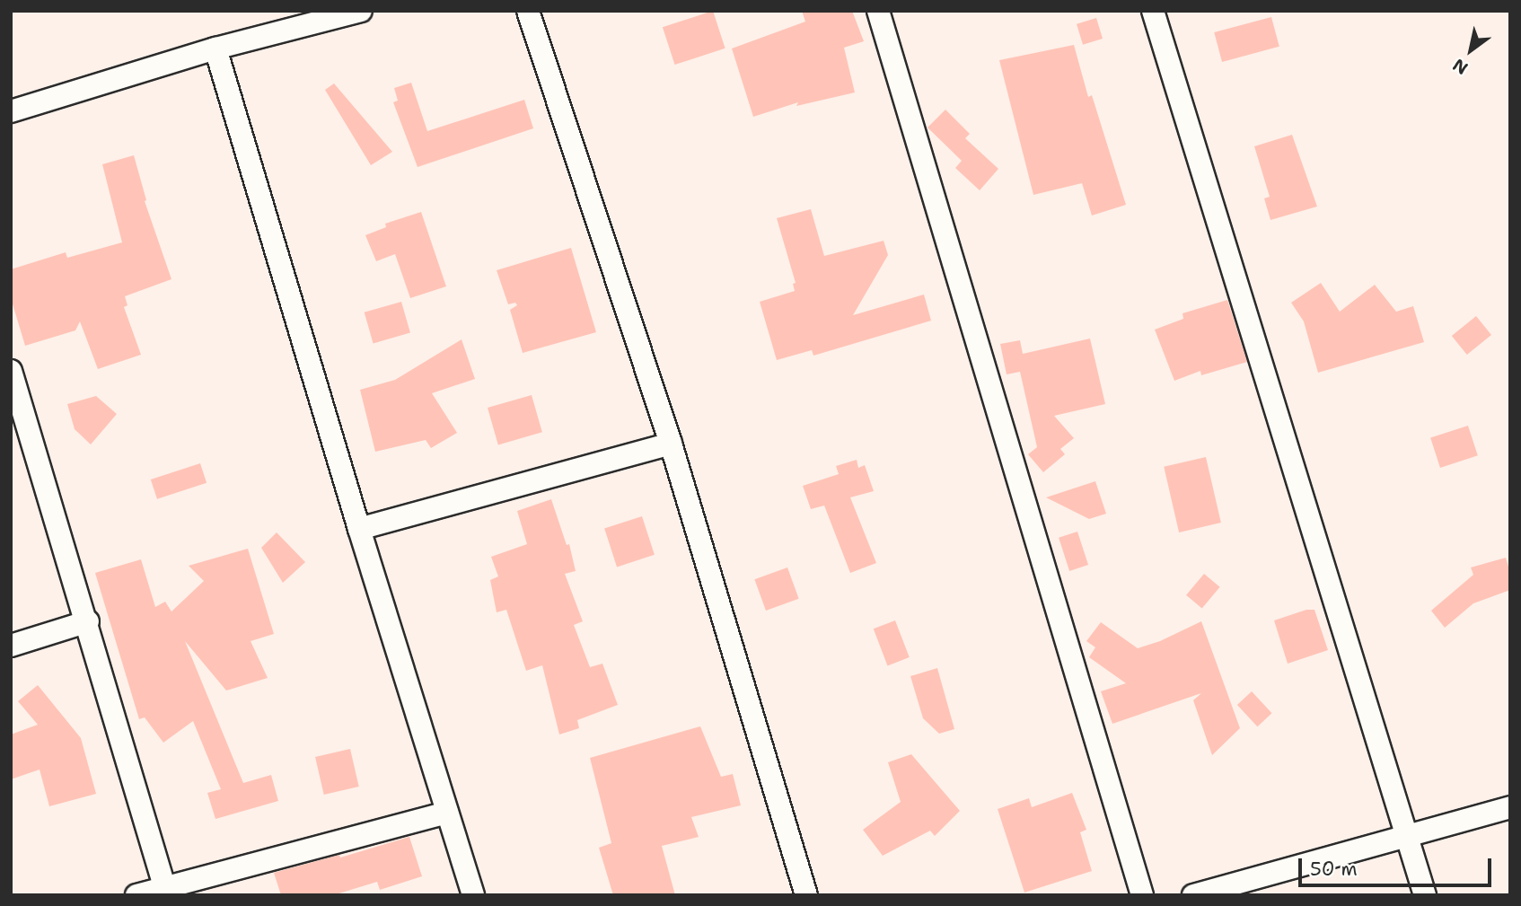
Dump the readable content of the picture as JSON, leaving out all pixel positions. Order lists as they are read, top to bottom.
{
  "scale_bar": "50 m",
  "north": "bottom left"
}
